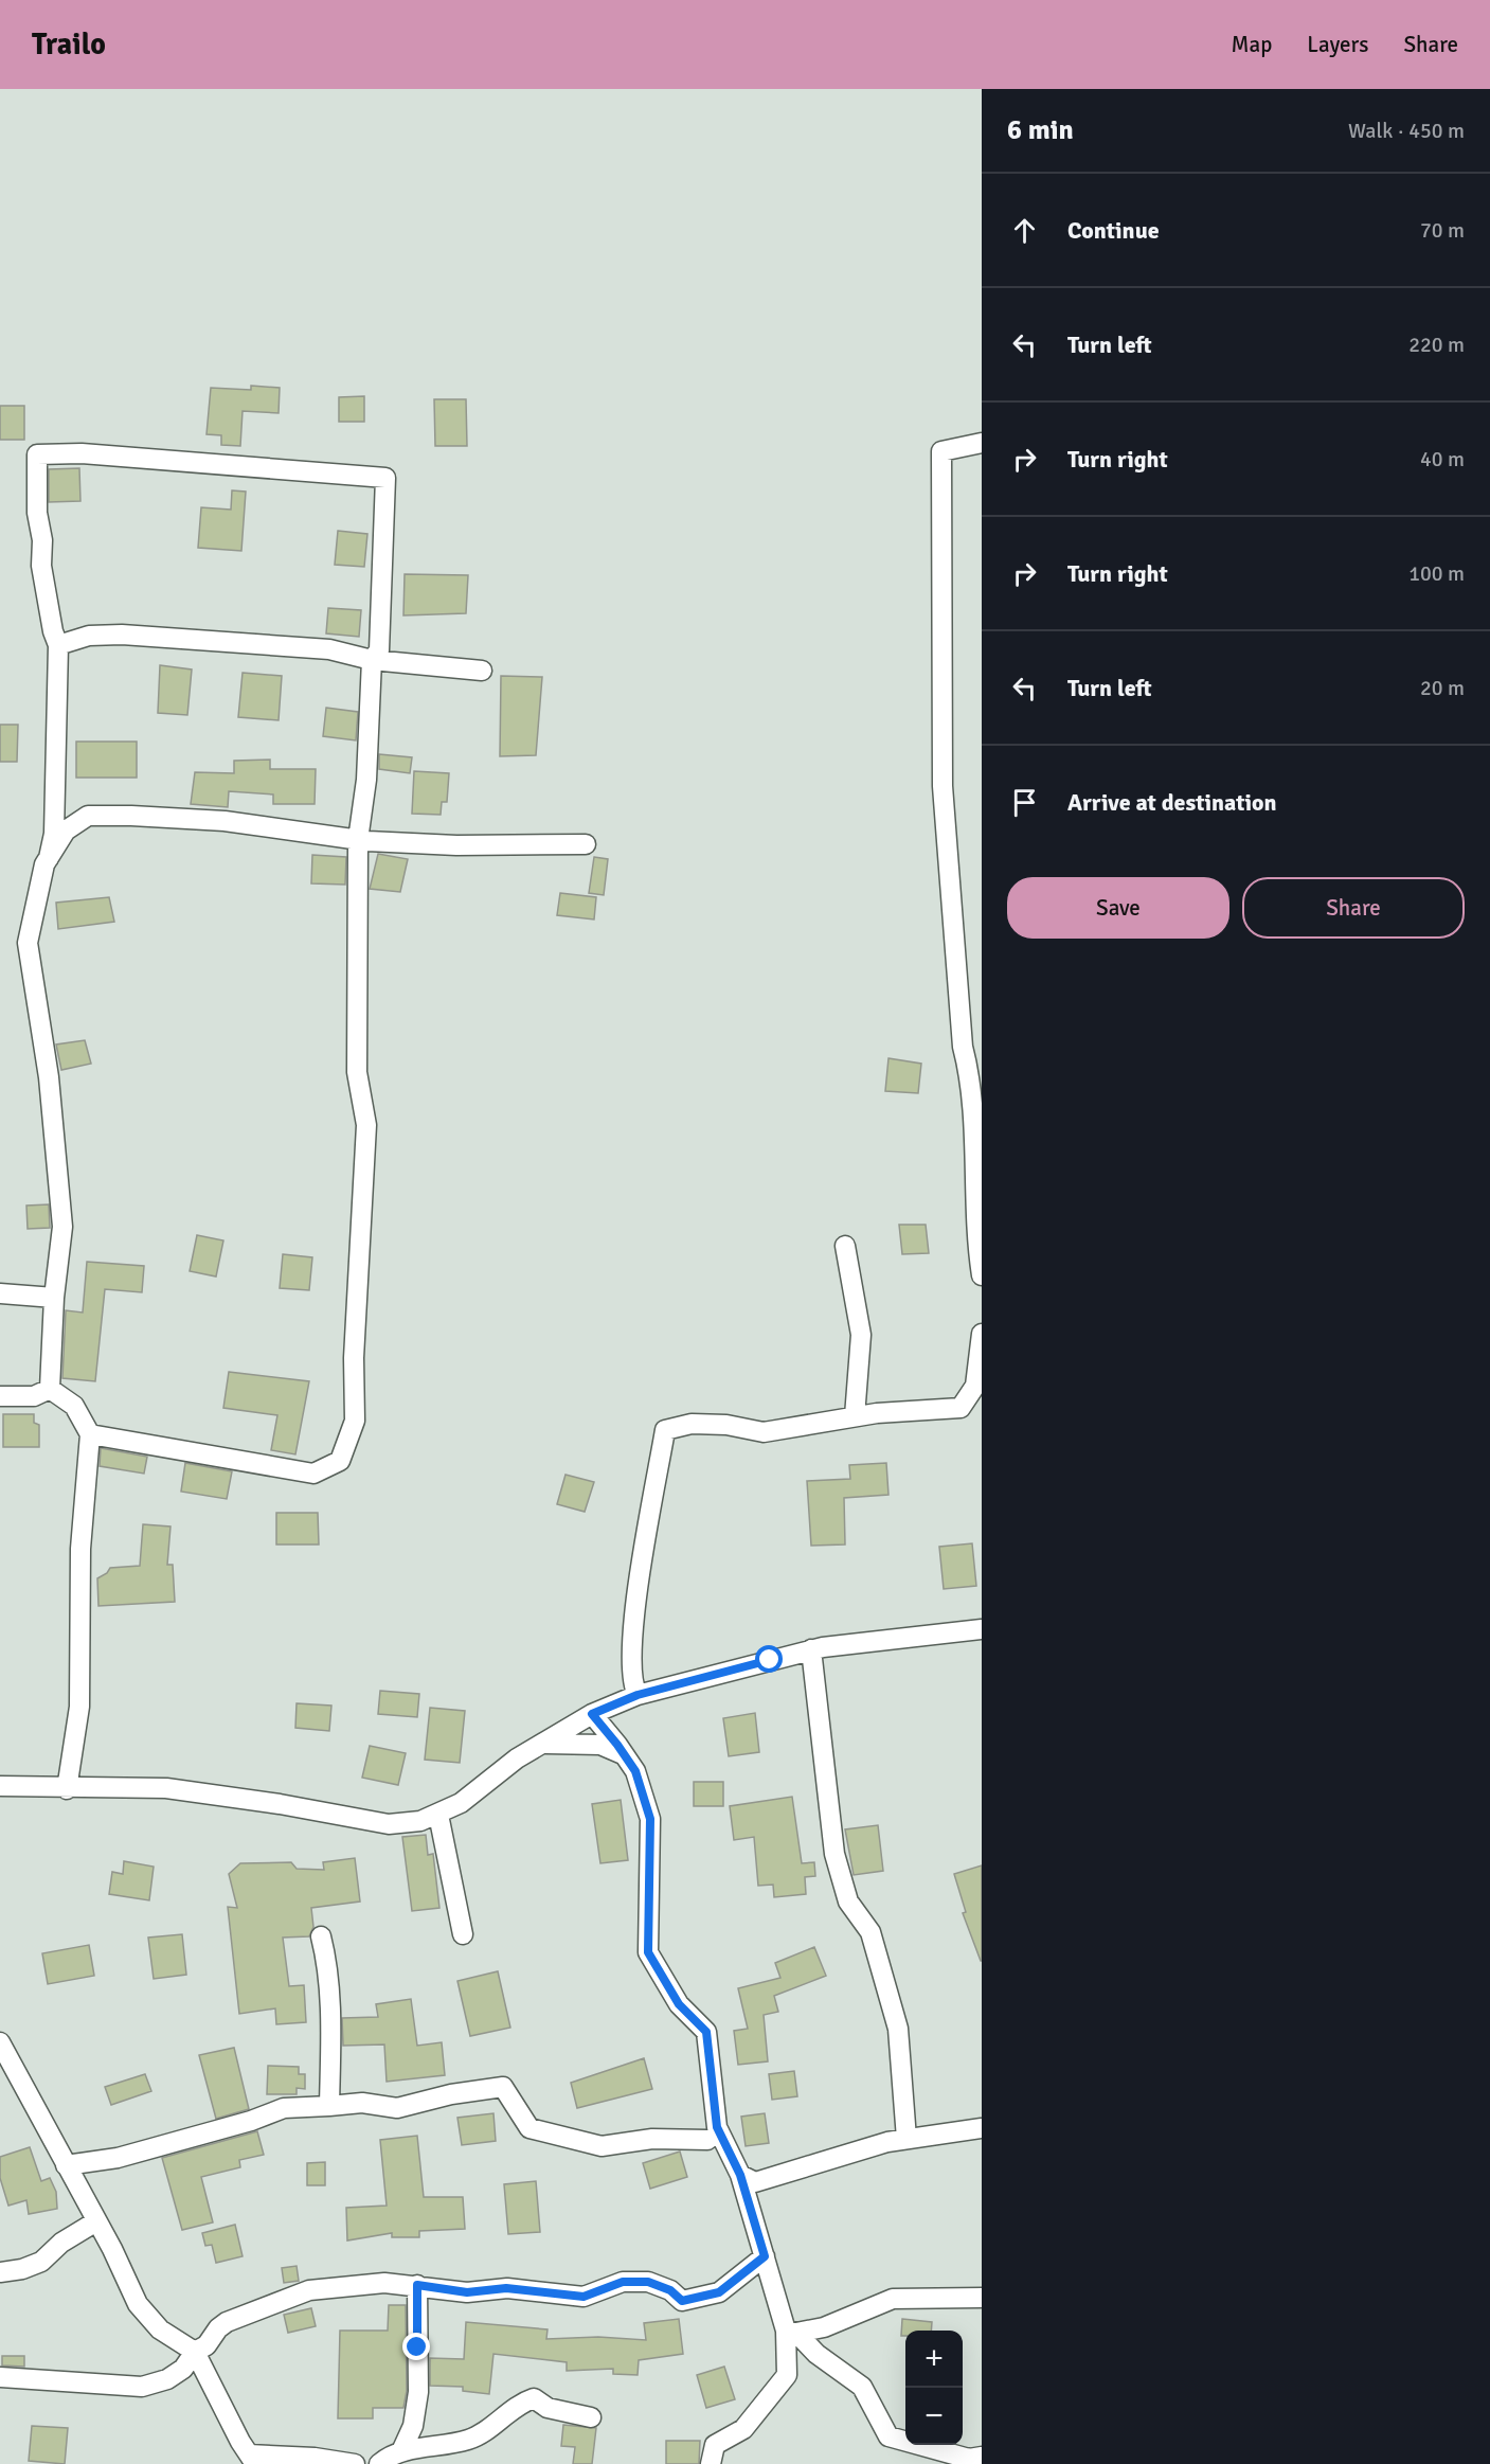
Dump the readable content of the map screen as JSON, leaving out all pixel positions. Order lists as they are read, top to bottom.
{
  "page": {
    "header": "Trailo",
    "nav": ["Map", "Layers", "Share"],
    "heading": ["6 min", "Walk · 450 m"],
    "list": [
      ["Continue", "70 m"],
      ["Turn left", "220 m"],
      ["Turn right", "40 m"],
      ["Turn right", "100 m"],
      ["Turn left", "20 m"],
      "Arrive at destination"
    ],
    "buttons": ["Save", "Share"],
    "map_buttons": ["+", "−"]
  }
}
